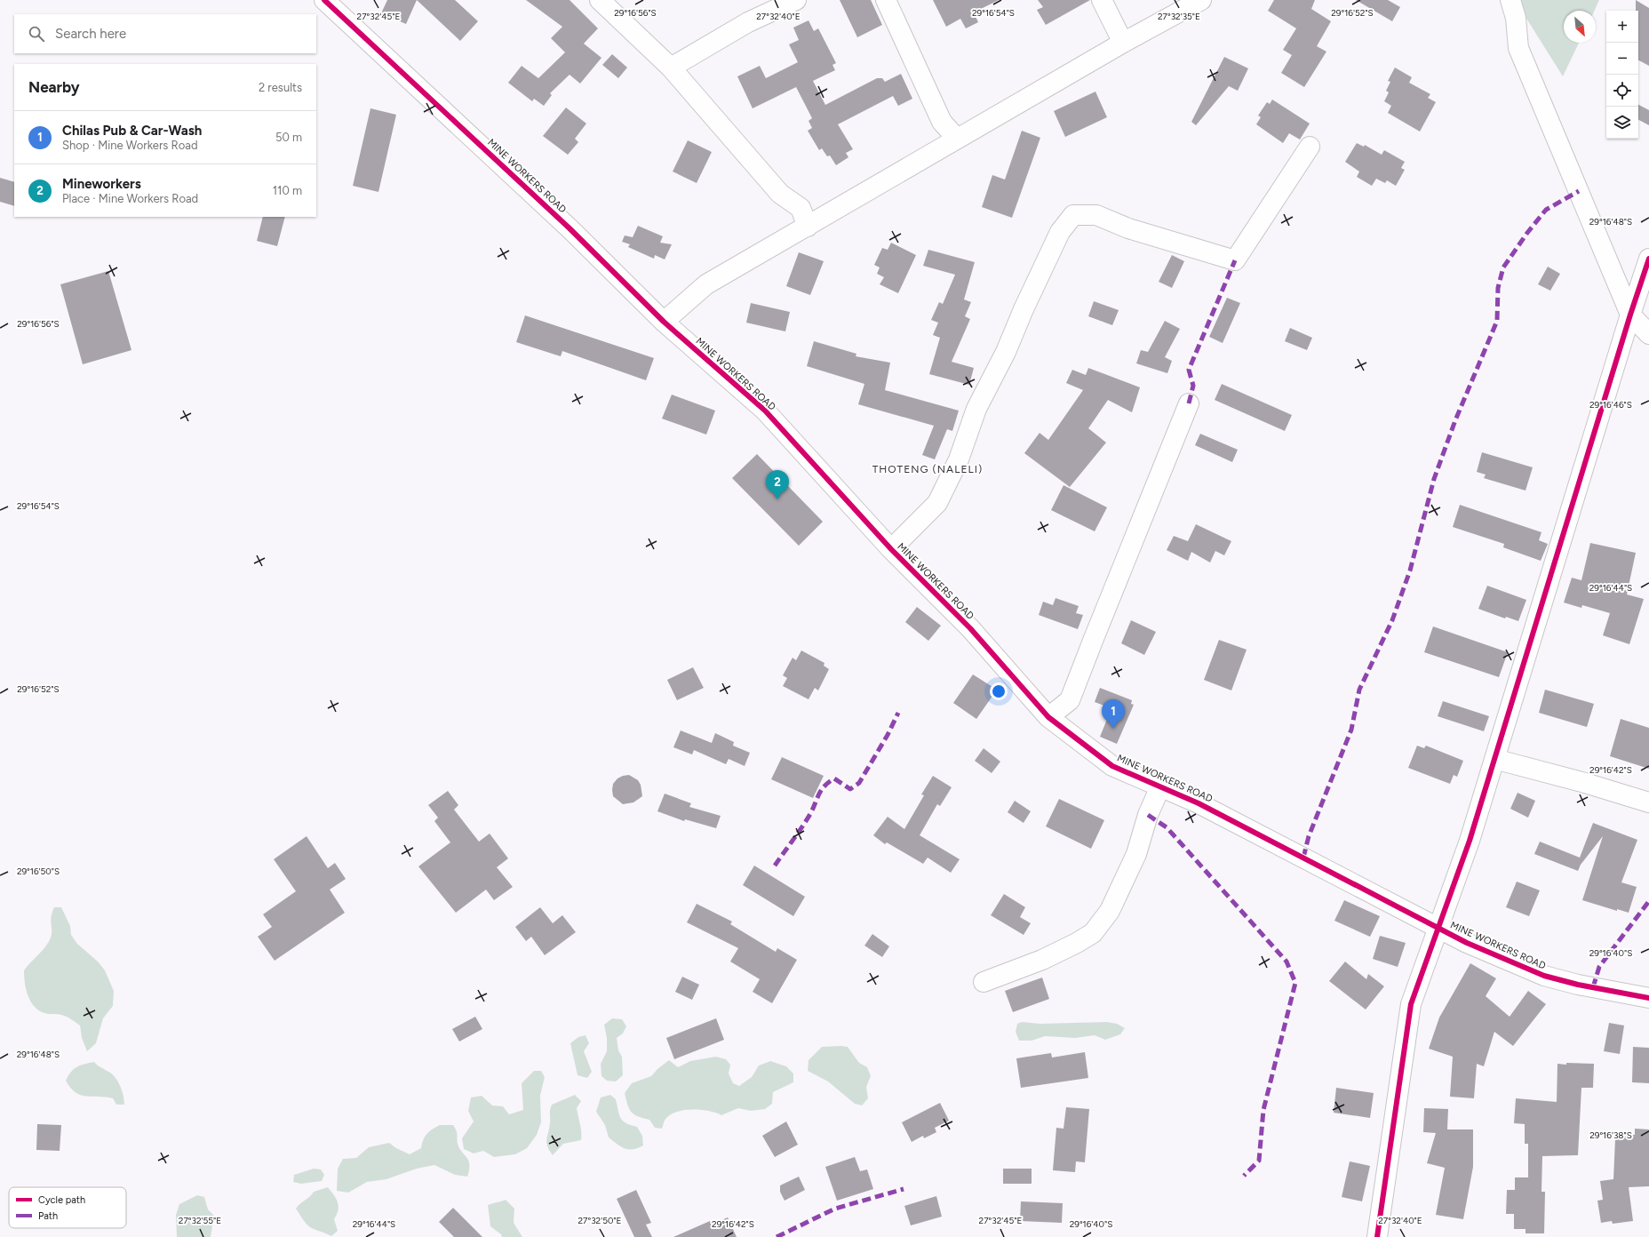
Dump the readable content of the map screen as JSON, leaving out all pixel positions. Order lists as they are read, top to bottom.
{
  "streets": {
    "street": ["MINE WORKERS ROAD"]
  },
  "districts": ["THOTENG (NALELI)"],
  "legend": ["Cycle path", "Path"],
  "north": "bottom right",
  "page": {
    "map_buttons": ["+", "−"],
    "search": "Search here",
    "heading": ["Nearby", "2 results"],
    "list": [
      {
        "mark": "1",
        "name": "Chilas Pub & Car-Wash",
        "note": "Shop · Mine Workers Road",
        "value": "50 m"
      },
      {
        "mark": "2",
        "name": "Mineworkers",
        "note": "Place · Mine Workers Road",
        "value": "110 m"
      }
    ],
    "pins": ["2", "1"]
  },
  "coordinates": [
    "29°16'56\"S",
    "29°16'54\"S",
    "29°16'52\"S",
    "27°32'45\"E",
    "27°32'40\"E",
    "27°32'35\"E",
    "29°16'48\"S",
    "29°16'46\"S",
    "29°16'44\"S",
    "29°16'42\"S",
    "29°16'50\"S",
    "29°16'40\"S",
    "29°16'38\"S",
    "27°32'55\"E",
    "27°32'50\"E"
  ]
}
